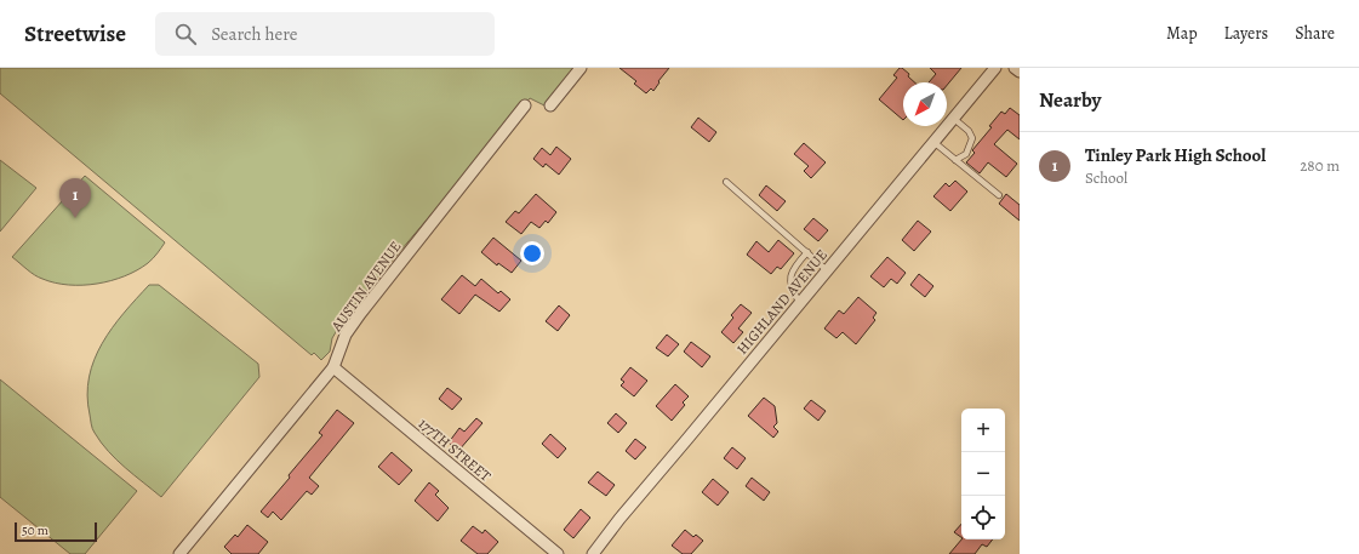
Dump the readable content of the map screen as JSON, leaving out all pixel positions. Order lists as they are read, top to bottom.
{
  "streets": {
    "street": ["AUSTIN AVENUE", "HIGHLAND AVENUE", "177TH STREET"]
  },
  "crossings": [
    ["AUSTIN AVENUE", "177TH STREET"]
  ],
  "scale_bar": "50 m",
  "north": "bottom left",
  "page": {
    "header": "Streetwise",
    "search": "Search here",
    "nav": ["Map", "Layers", "Share"],
    "heading": "Nearby",
    "list": [
      {
        "mark": "1",
        "name": "Tinley Park High School",
        "note": "School",
        "value": "280 m"
      }
    ],
    "pins": "1",
    "map_buttons": ["+", "−"],
    "scale": "50 m"
  }
}
